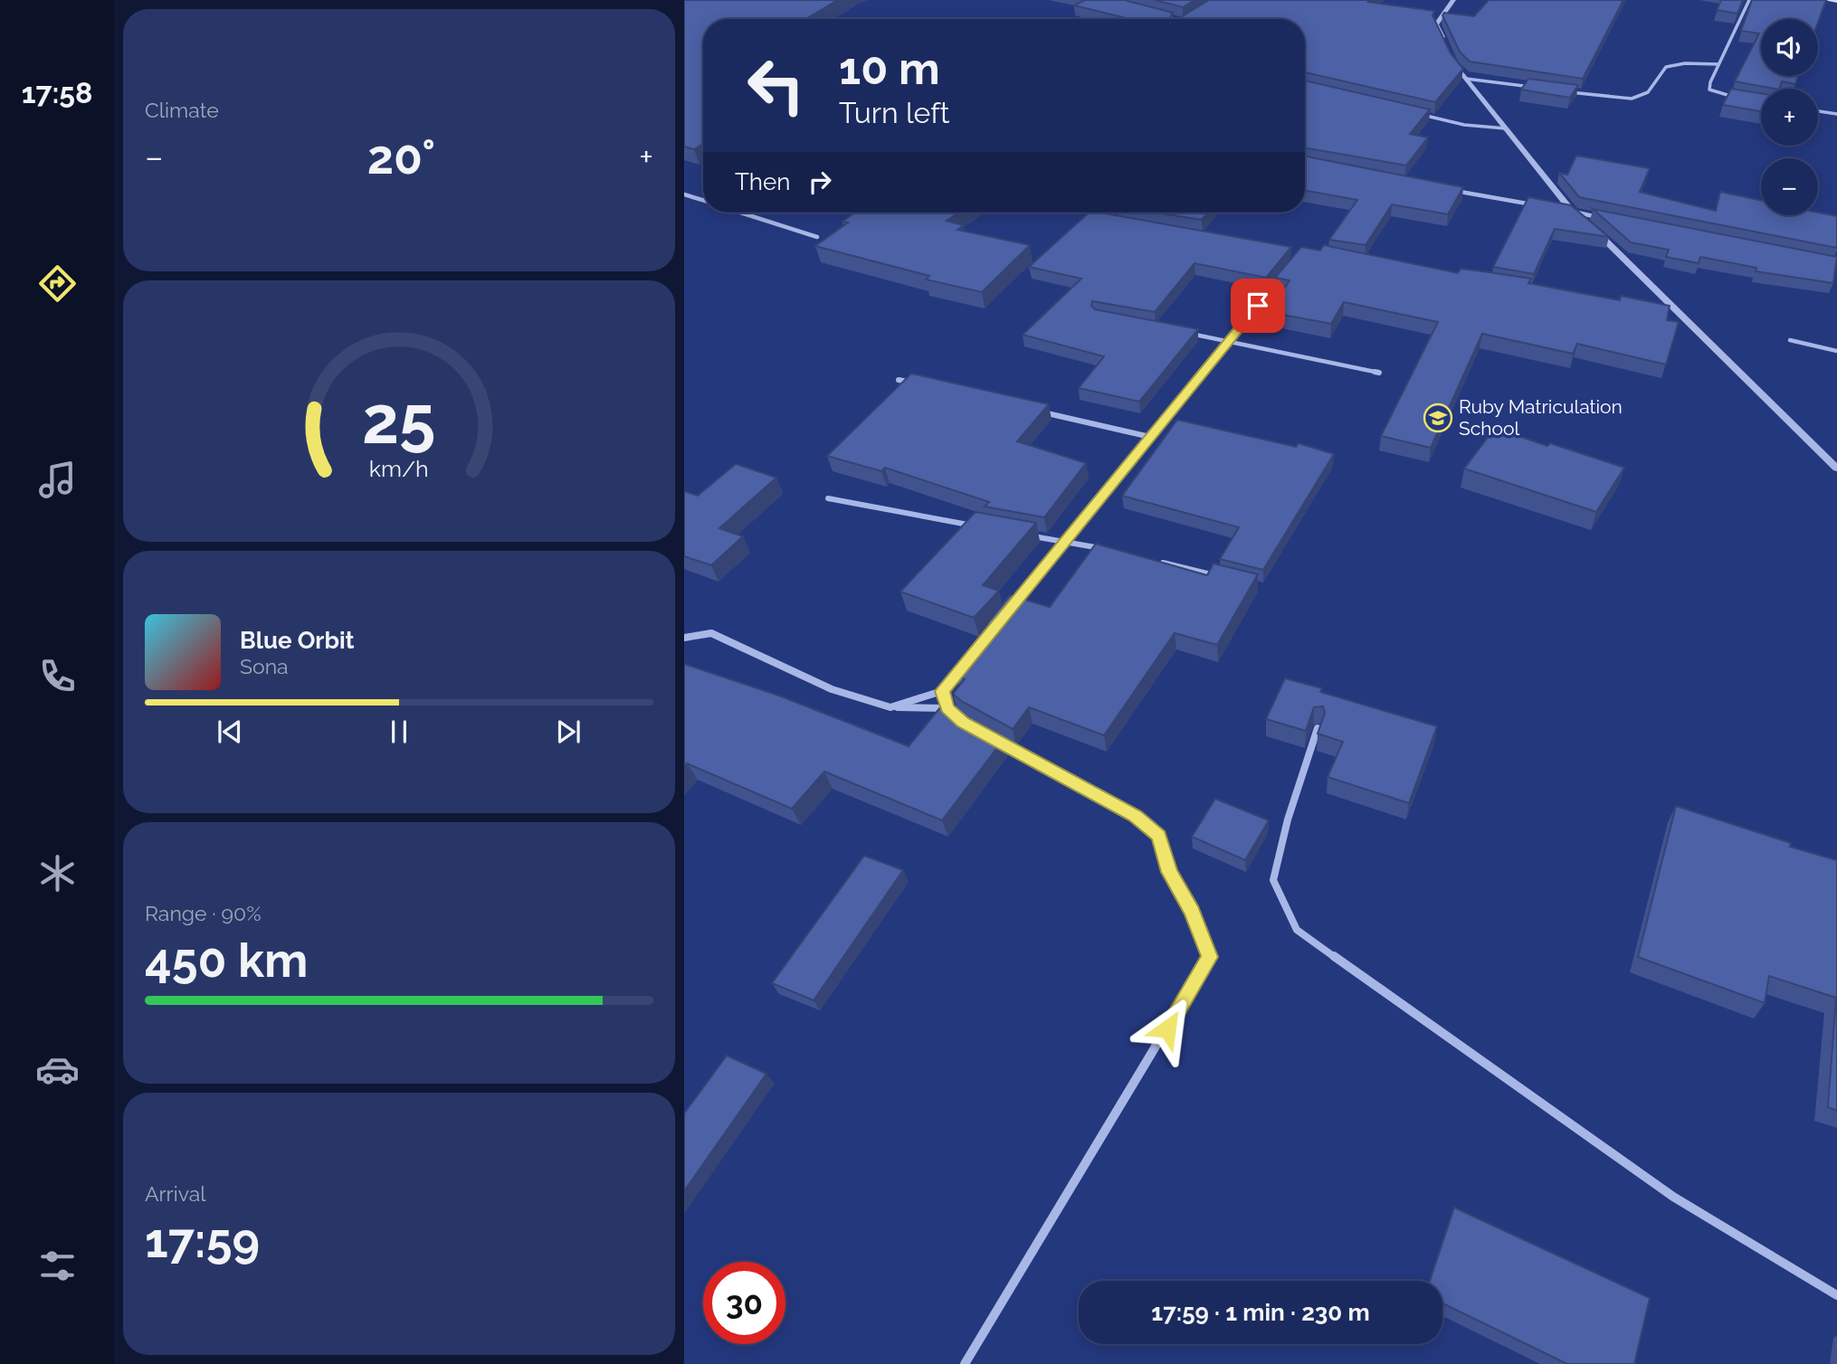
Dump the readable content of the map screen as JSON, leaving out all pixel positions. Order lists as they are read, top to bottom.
{
  "places": {
    "school or university": ["Ruby Matriculation School"]
  },
  "page": {
    "tabs": "17:58",
    "tile": [
      "Climate",
      ["Range · 90%", "450 km"],
      ["Arrival", "17:59"]
    ],
    "map_buttons": ["+", "−"],
    "turn": ["10 m", "Turn left"],
    "heat": ["−", "20°", "+"],
    "then": "Then",
    "song": ["Blue Orbit", "Sona"],
    "limit": "30",
    "trip": "17:59 · 1 min · 230 m",
    "gauge": ["25", "km/h"]
  }
}
